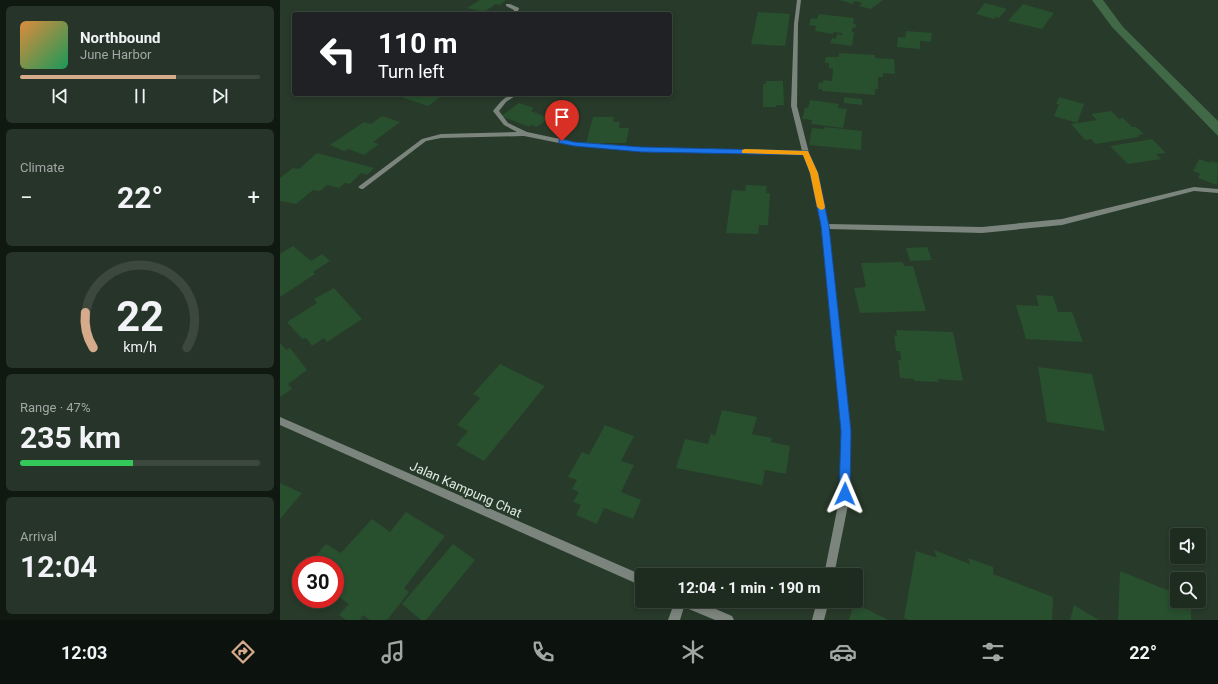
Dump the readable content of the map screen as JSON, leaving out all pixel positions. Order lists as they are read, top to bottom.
{
  "streets": {
    "street": ["Jalan Kampung Chat"]
  },
  "page": {
    "turn": ["110 m", "Turn left"],
    "song": ["Northbound", "June Harbor"],
    "tile": [
      "Climate",
      ["Range · 47%", "235 km"],
      ["Arrival", "12:04"]
    ],
    "heat": ["−", "22°", "+"],
    "limit": "30",
    "trip": "12:04 · 1 min · 190 m",
    "tabs": ["12:03", "22°"],
    "gauge": ["22", "km/h"]
  }
}
